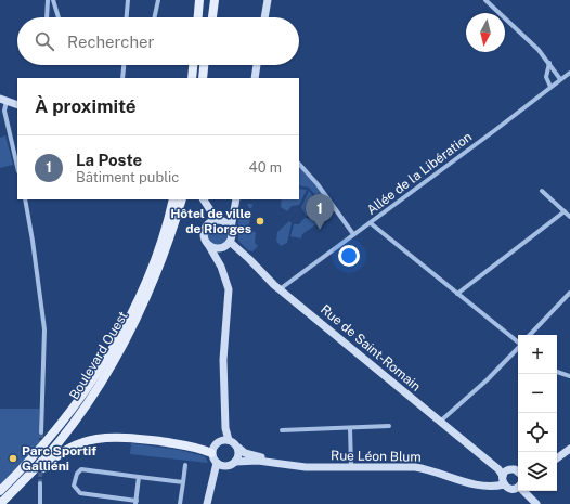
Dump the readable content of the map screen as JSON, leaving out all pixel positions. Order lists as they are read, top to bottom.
{
  "streets": {
    "main road": ["Boulevard Ouest"],
    "street": ["Allée de la Libération", "Rue de Saint-Romain", "Rue Léon Blum"]
  },
  "crossings": [
    ["Allée de la Libération", "Rue de Saint-Romain"]
  ],
  "places": ["Hôtel de ville de Riorges", "Parc Sportif Galliéni"],
  "north": "bottom",
  "page": {
    "search": "Rechercher",
    "heading": "À proximité",
    "list": [
      {
        "mark": "1",
        "name": "La Poste",
        "note": "Bâtiment public",
        "value": "40 m"
      }
    ],
    "pins": "1",
    "map_buttons": ["+", "−"]
  }
}
